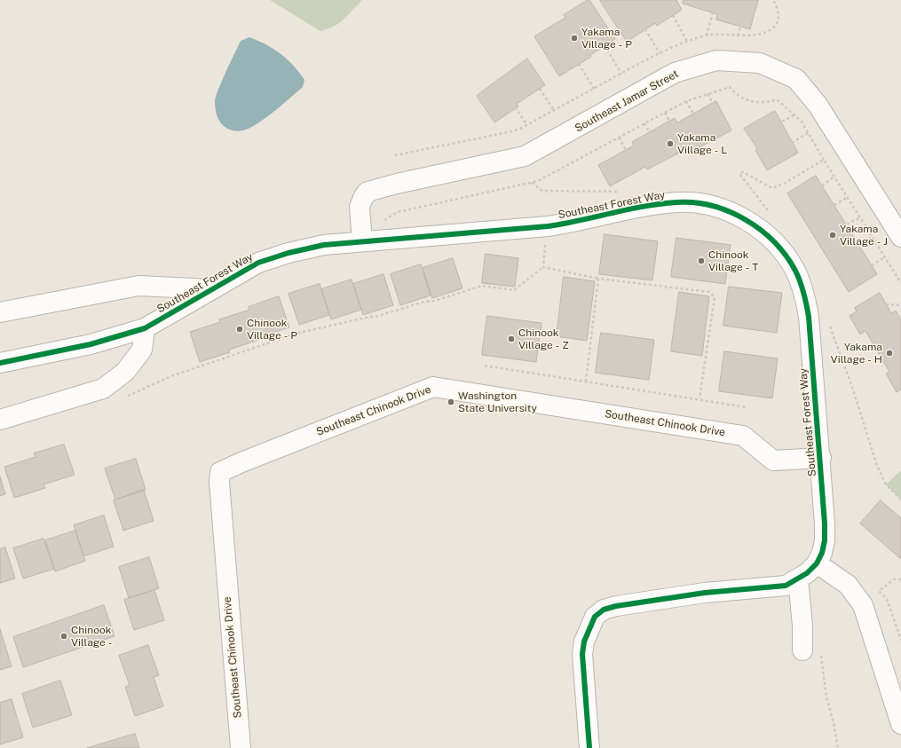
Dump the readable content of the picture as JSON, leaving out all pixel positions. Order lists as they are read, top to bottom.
{
  "streets": {
    "street": ["Southeast Jamar Street", "Southeast Forest Way", "Southeast Chinook Drive"]
  },
  "crossings": [
    ["Southeast Jamar Street", "Southeast Forest Way"],
    ["Southeast Forest Way", "Southeast Chinook Drive"]
  ],
  "places": [
    "Yakama Village - P",
    "Yakama Village - L",
    "Yakama Village - J",
    "Chinook Village - T",
    "Chinook Village - P",
    "Chinook Village - Z",
    "Yakama Village - H",
    "Washington State University",
    "Chinook Village -"
  ]
}
